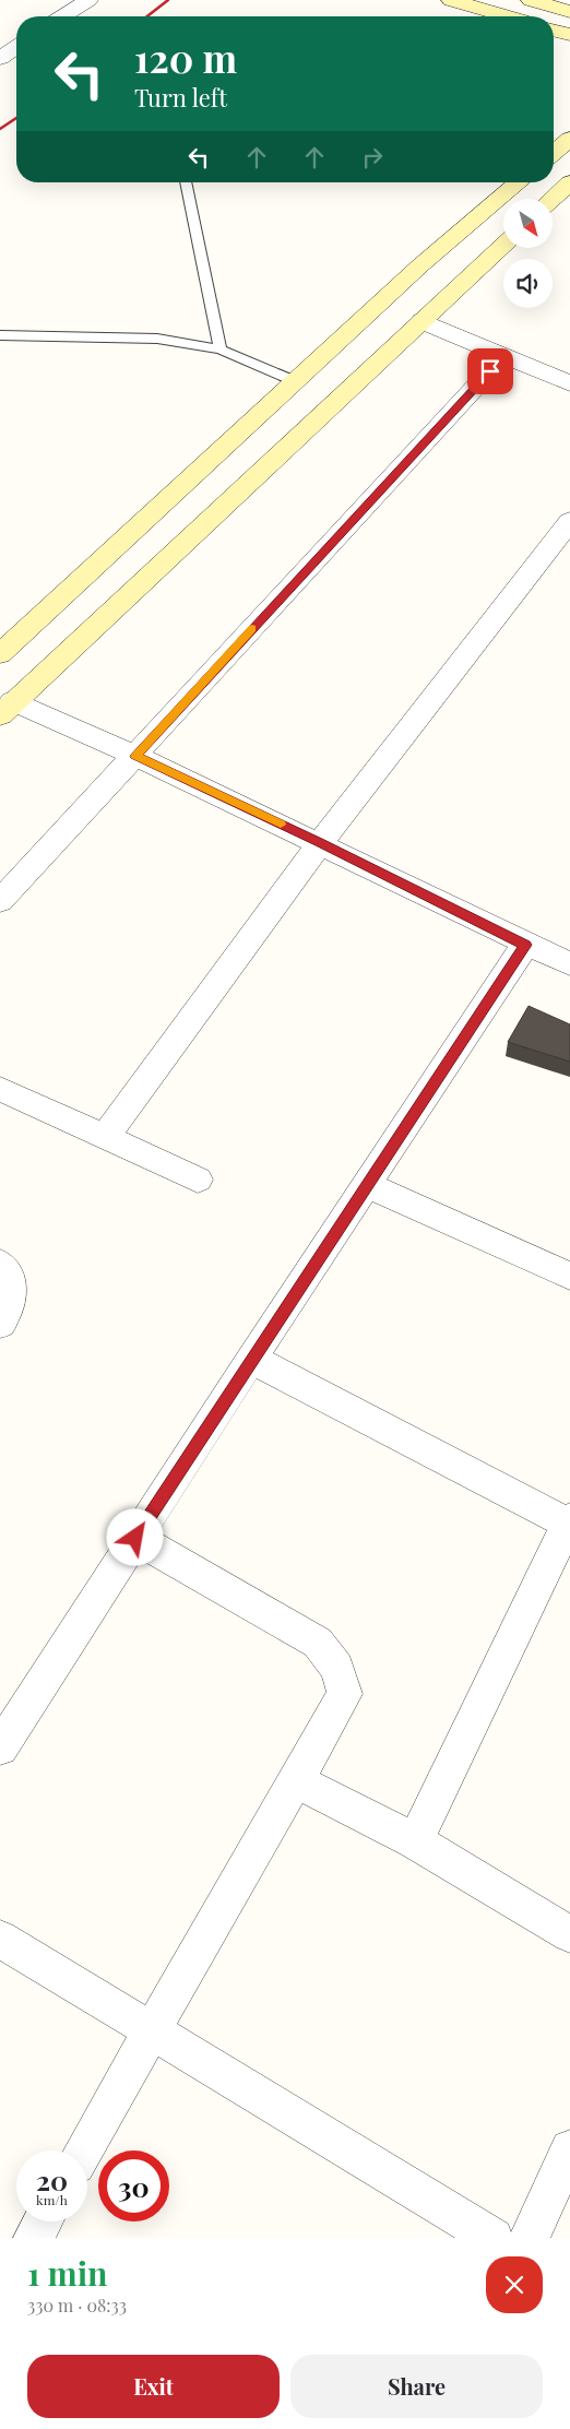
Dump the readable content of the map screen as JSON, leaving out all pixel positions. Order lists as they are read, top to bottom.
{
  "north": "bottom right",
  "page": {
    "turn": ["120 m", "Turn left"],
    "speed": "20 km/h",
    "limit": "30",
    "heading": ["1 min", "330 m · 08:33"],
    "buttons": ["Exit", "Share"]
  }
}
